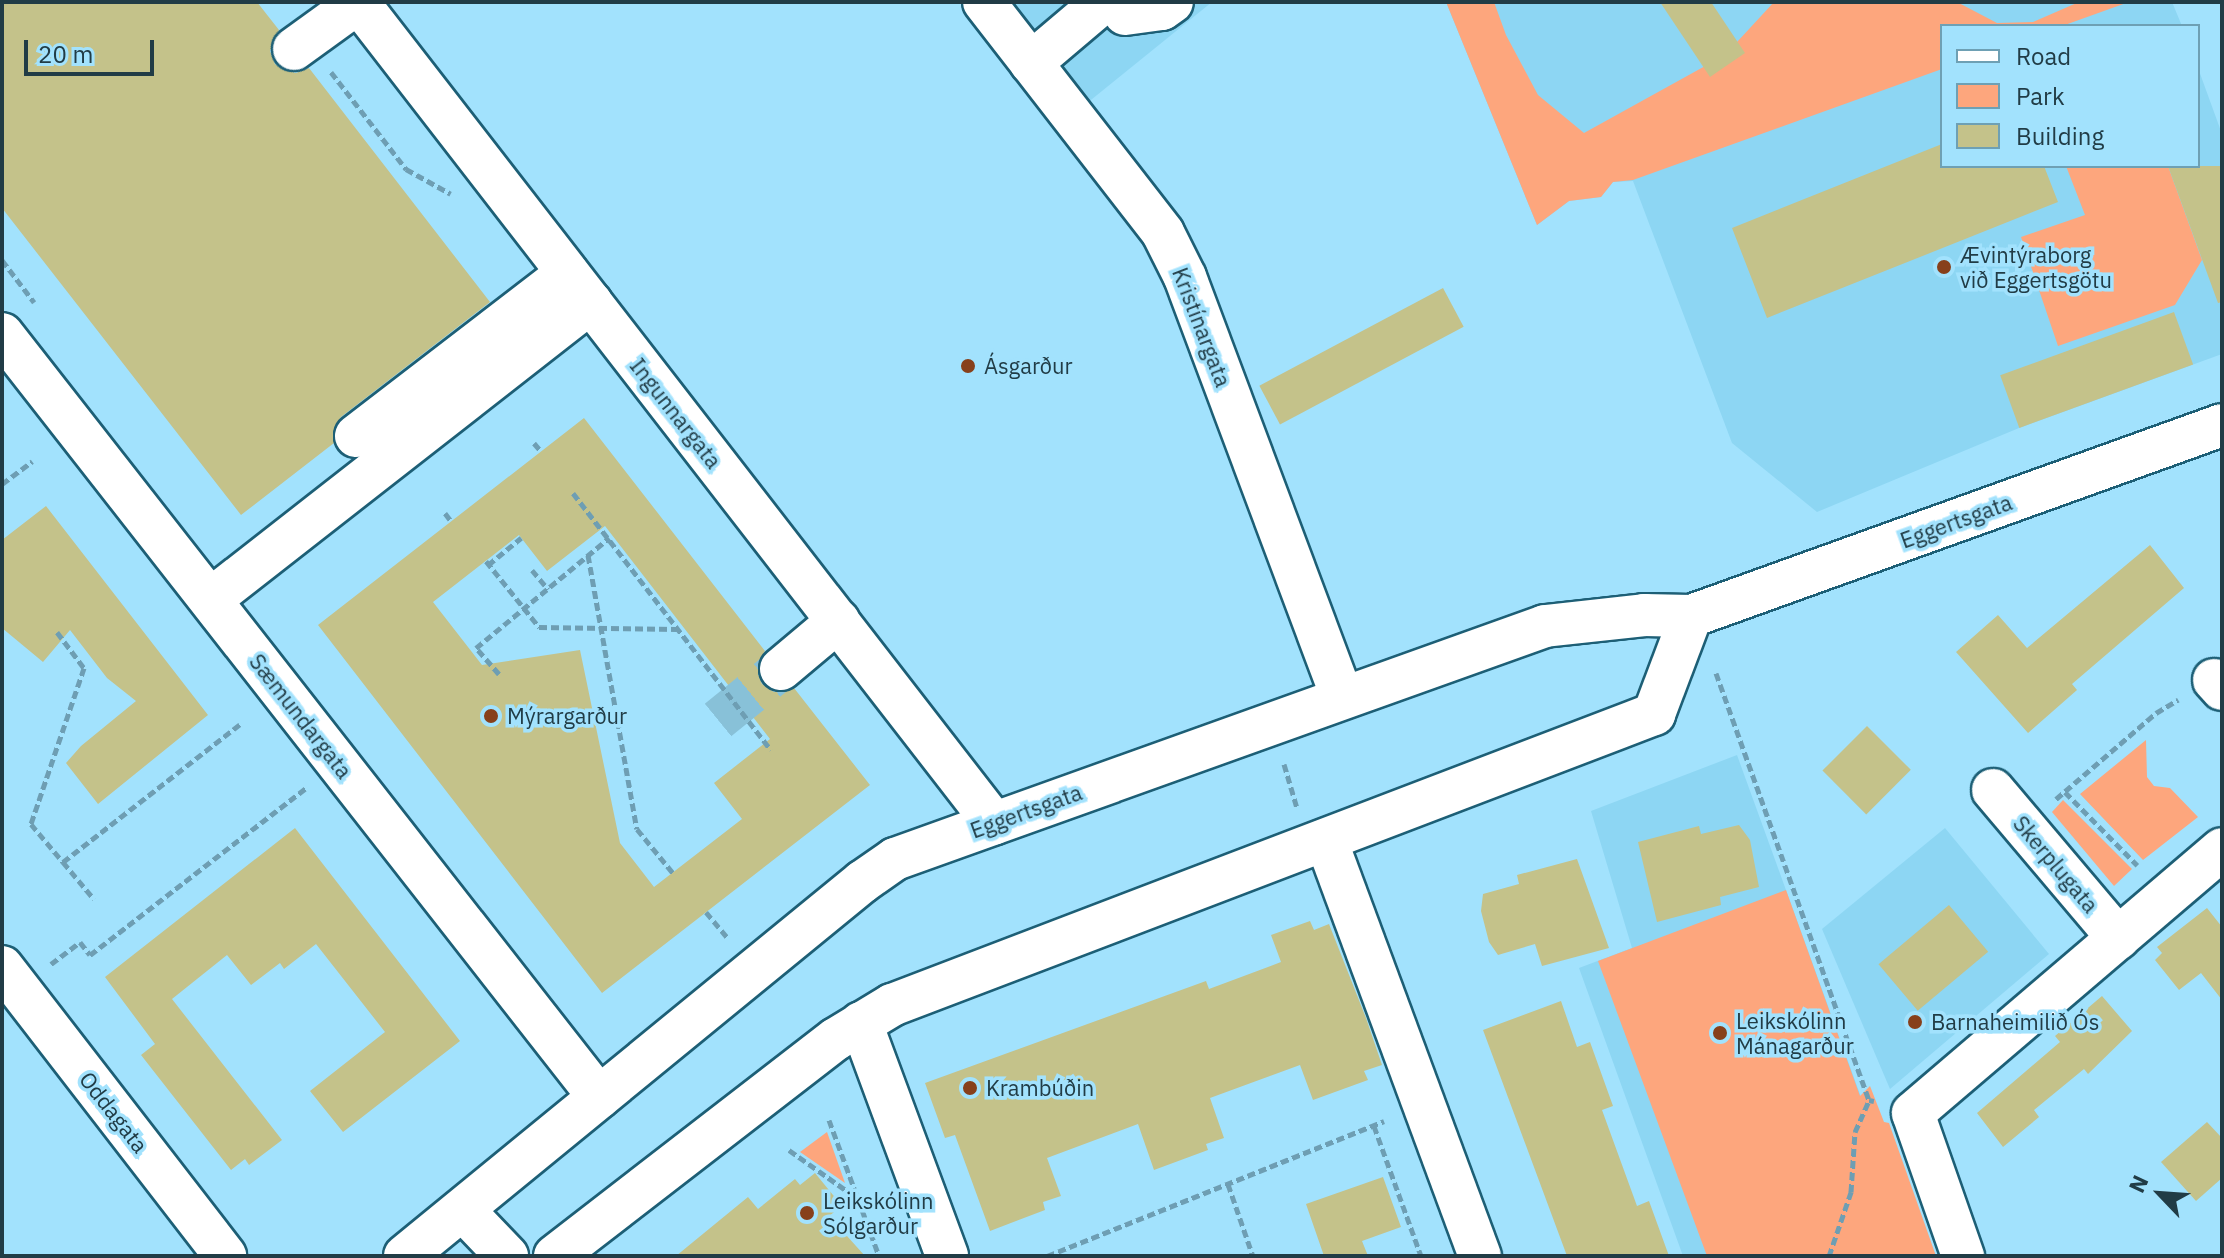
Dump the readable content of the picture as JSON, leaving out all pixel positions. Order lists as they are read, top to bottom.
{
  "streets": {
    "street": [
      "Kristínargata",
      "Ingunnargata",
      "Eggertsgata",
      "Sæmundargata",
      "Skerplugata",
      "Oddagata"
    ]
  },
  "crossings": [
    ["Kristínargata", "Eggertsgata"],
    ["Ingunnargata", "Eggertsgata"],
    ["Eggertsgata", "Sæmundargata"]
  ],
  "places": [
    "Ævintýraborg við Eggertsgötu",
    "Ásgarður",
    "Mýrargarður",
    "Barnaheimilið Ós",
    "Leikskólinn Mánagarður",
    "Krambúðin",
    "Leikskólinn Sólgarður"
  ],
  "legend": ["Road", "Park", "Building"],
  "scale_bar": "20 m",
  "north": "top left"
}
